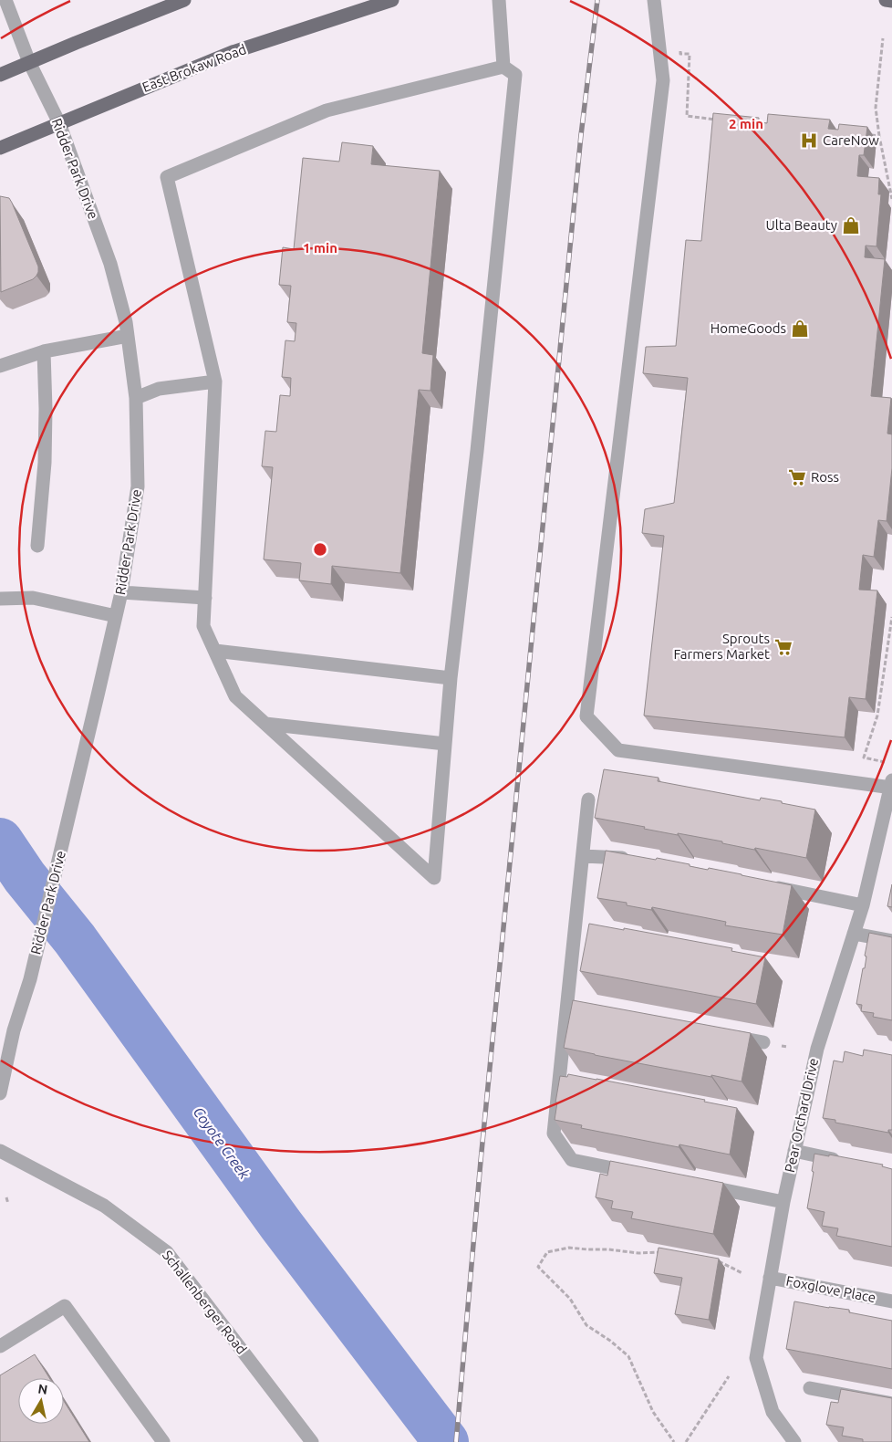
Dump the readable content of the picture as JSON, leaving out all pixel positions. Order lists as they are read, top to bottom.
{
  "streets": {
    "main road": ["East Brokaw Road"],
    "street": [
      "Ridder Park Drive",
      "Pear Orchard Drive",
      "Foxglove Place",
      "Schallenberger Road"
    ]
  },
  "crossings": [
    ["East Brokaw Road", "Ridder Park Drive"],
    ["Pear Orchard Drive", "Foxglove Place"]
  ],
  "water": ["Coyote Creek"],
  "places": {
    "hospital": ["CareNow"],
    "shop": ["Ulta Beauty", "HomeGoods"],
    "supermarket": ["Ross", "Sprouts Farmers Market"]
  },
  "north": "top",
  "rings": ["2 min", "1 min"]
}
